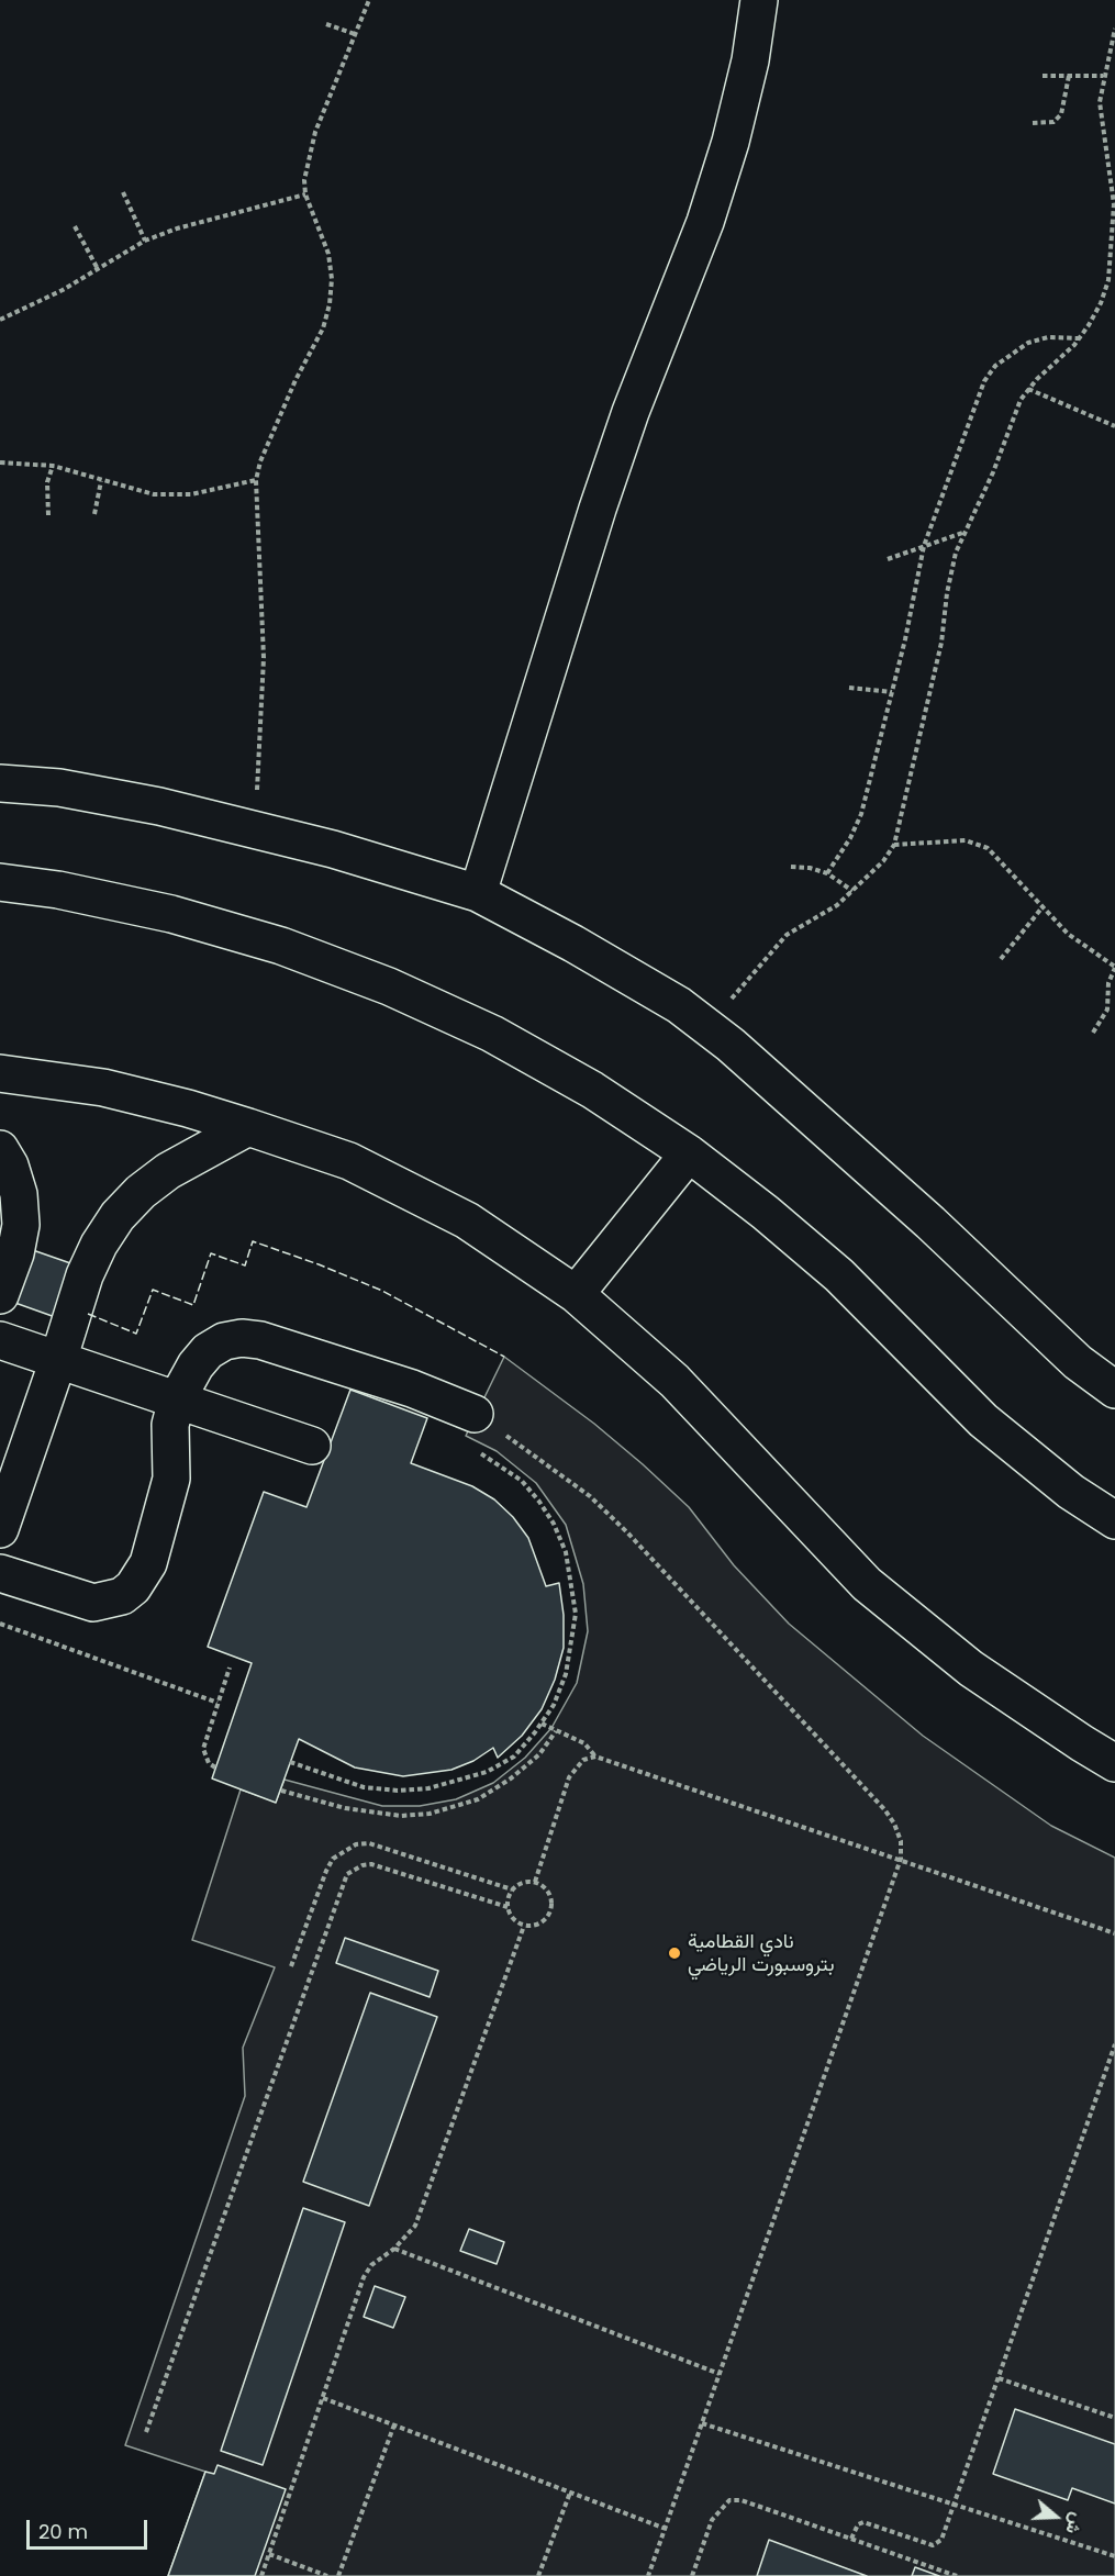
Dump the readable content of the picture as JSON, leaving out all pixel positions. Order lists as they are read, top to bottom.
{
  "places": ["نادي القطامية بتروسبورت الرياضي"],
  "scale_bar": "20 m",
  "north": "right"
}
